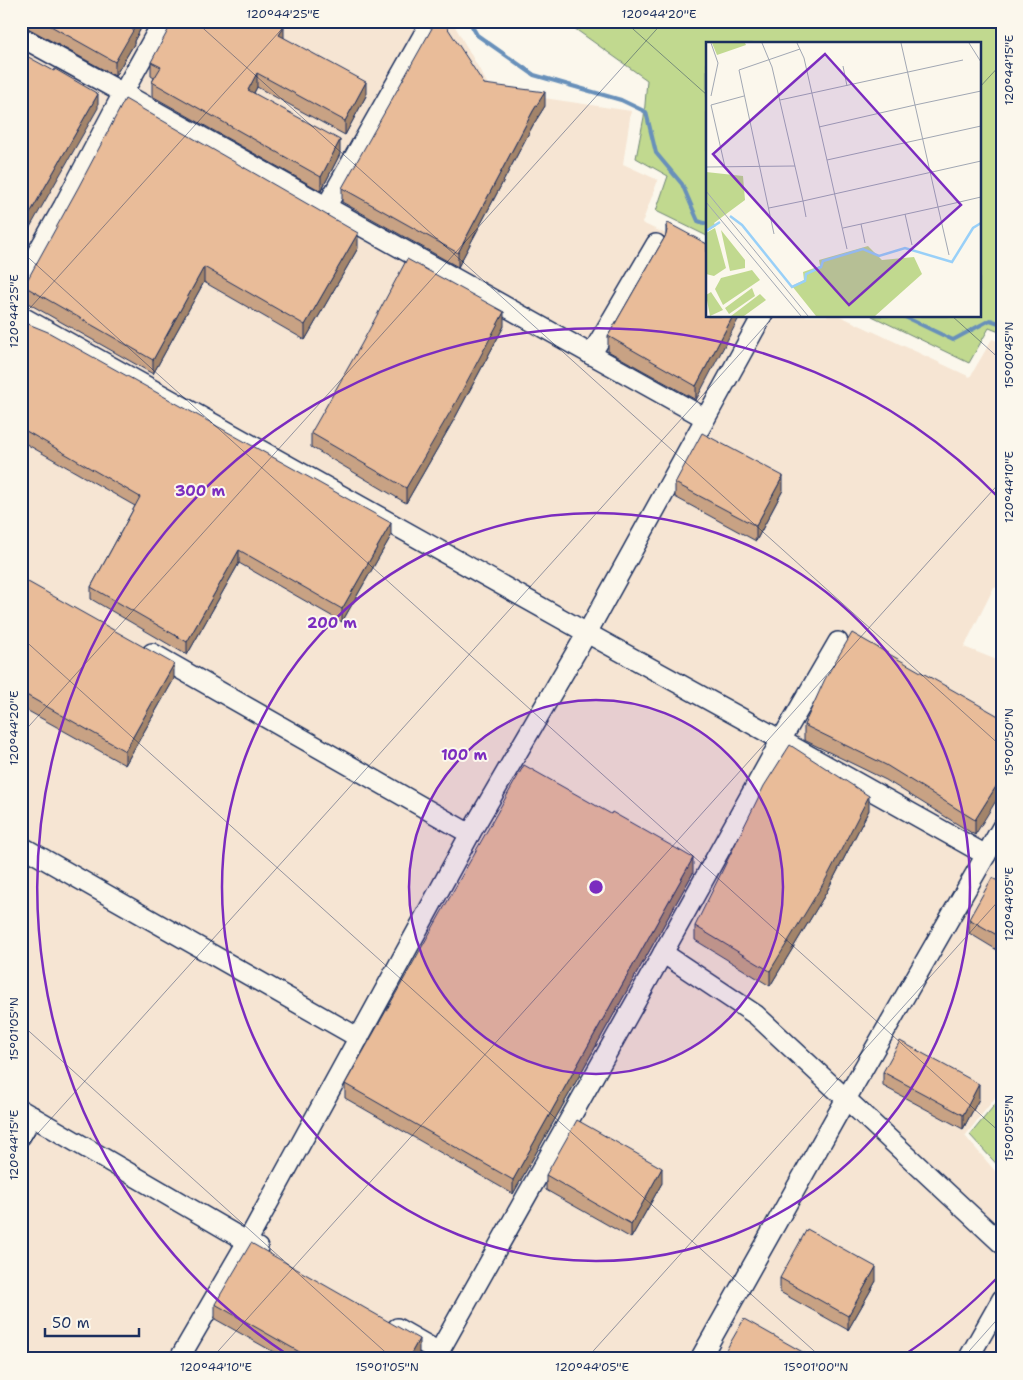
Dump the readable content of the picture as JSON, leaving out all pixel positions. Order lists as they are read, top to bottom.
{
  "scale_bar": "50 m",
  "coordinates": [
    "120°44'25\"E",
    "120°44'20\"E",
    "120°44'15\"E",
    "15°00'45\"N",
    "120°44'10\"E",
    "15°00'50\"N",
    "120°44'05\"E",
    "15°01'05\"N",
    "15°00'55\"N",
    "15°01'00\"N"
  ],
  "rings": ["300 m", "200 m", "100 m"]
}
